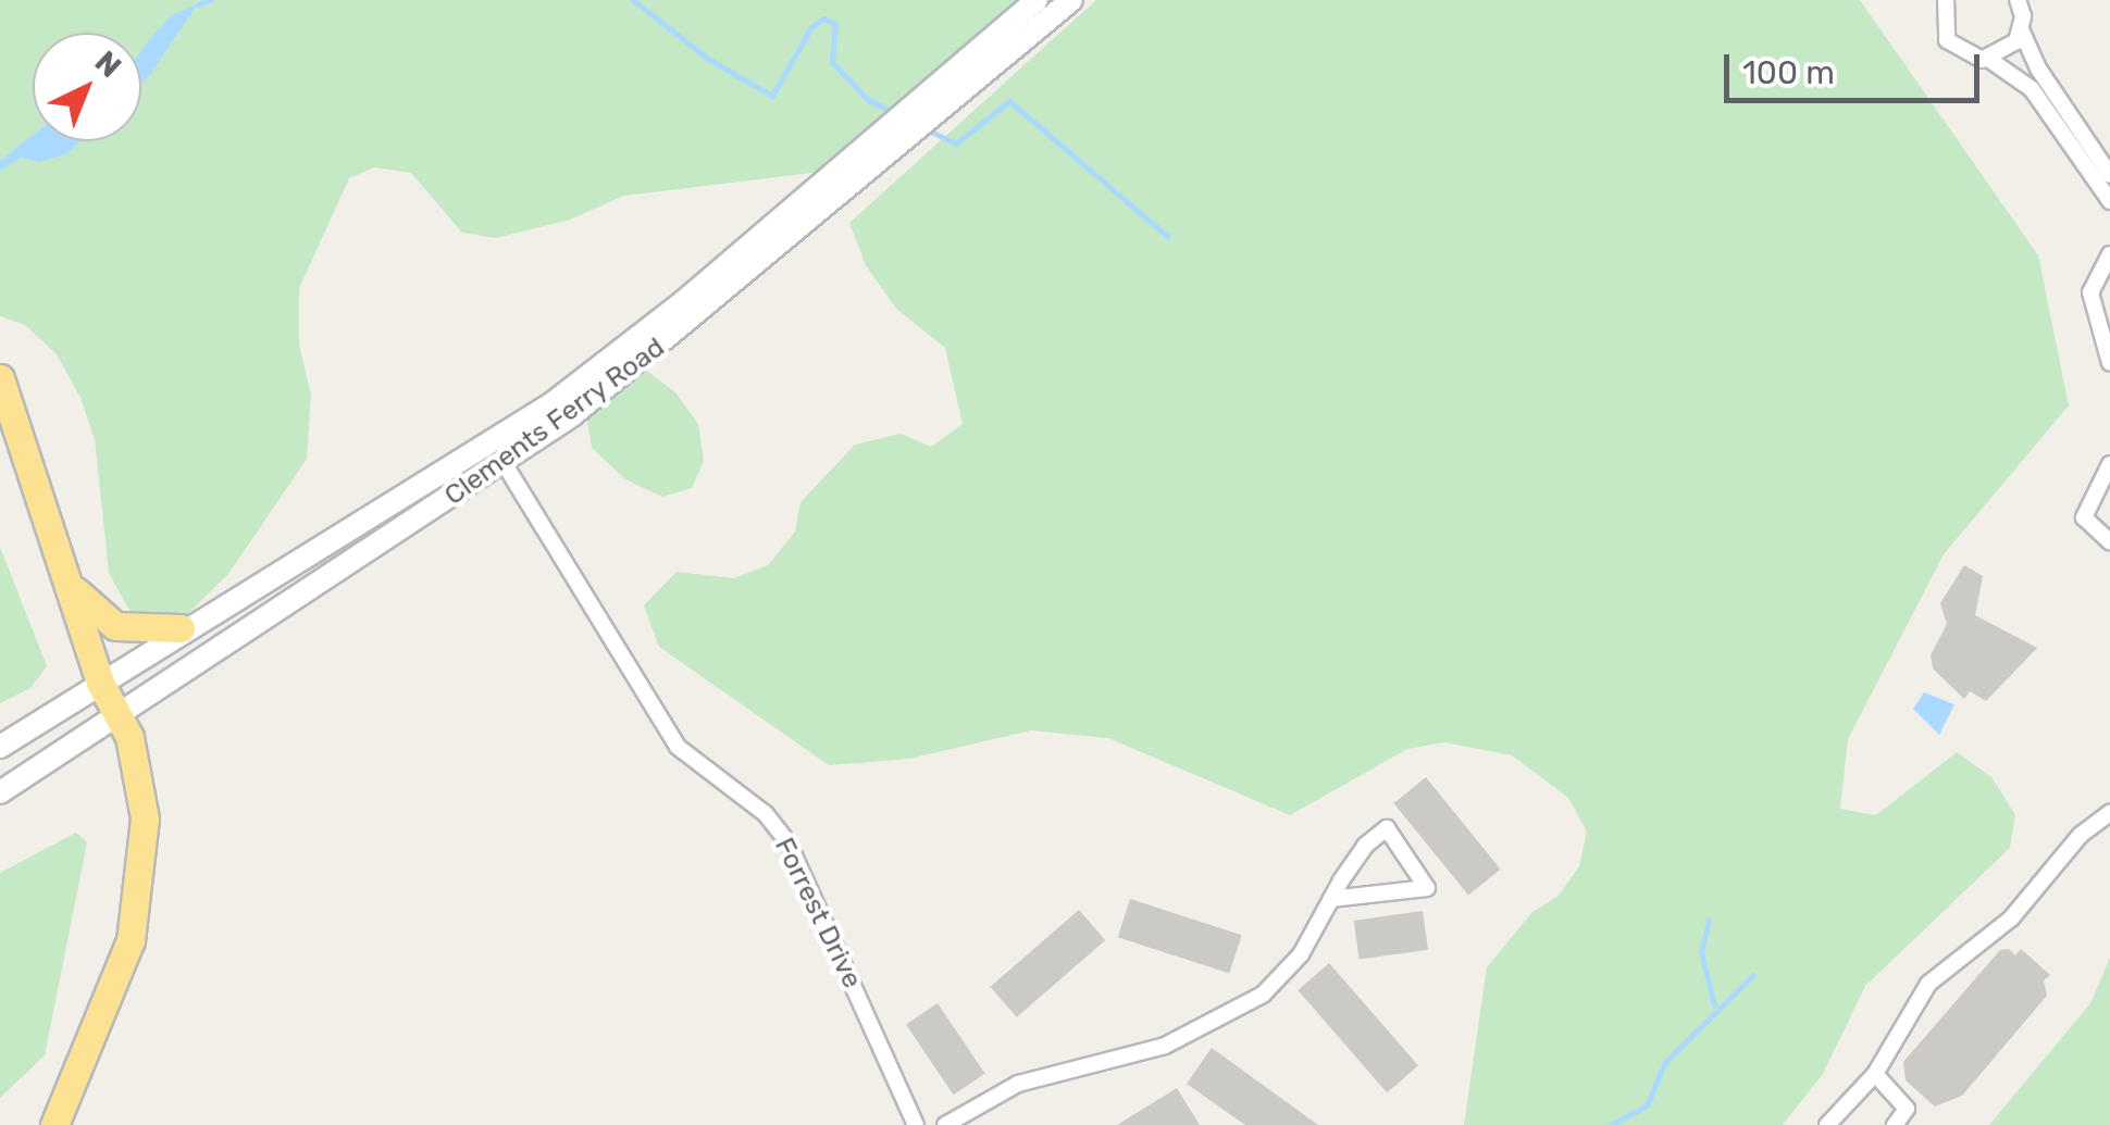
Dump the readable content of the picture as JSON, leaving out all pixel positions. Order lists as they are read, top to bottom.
{
  "streets": {
    "main road": ["Clements Ferry Road"],
    "street": ["Forrest Drive"]
  },
  "crossings": [
    ["Clements Ferry Road", "Forrest Drive"]
  ],
  "scale_bar": "100 m",
  "north": "top right"
}
